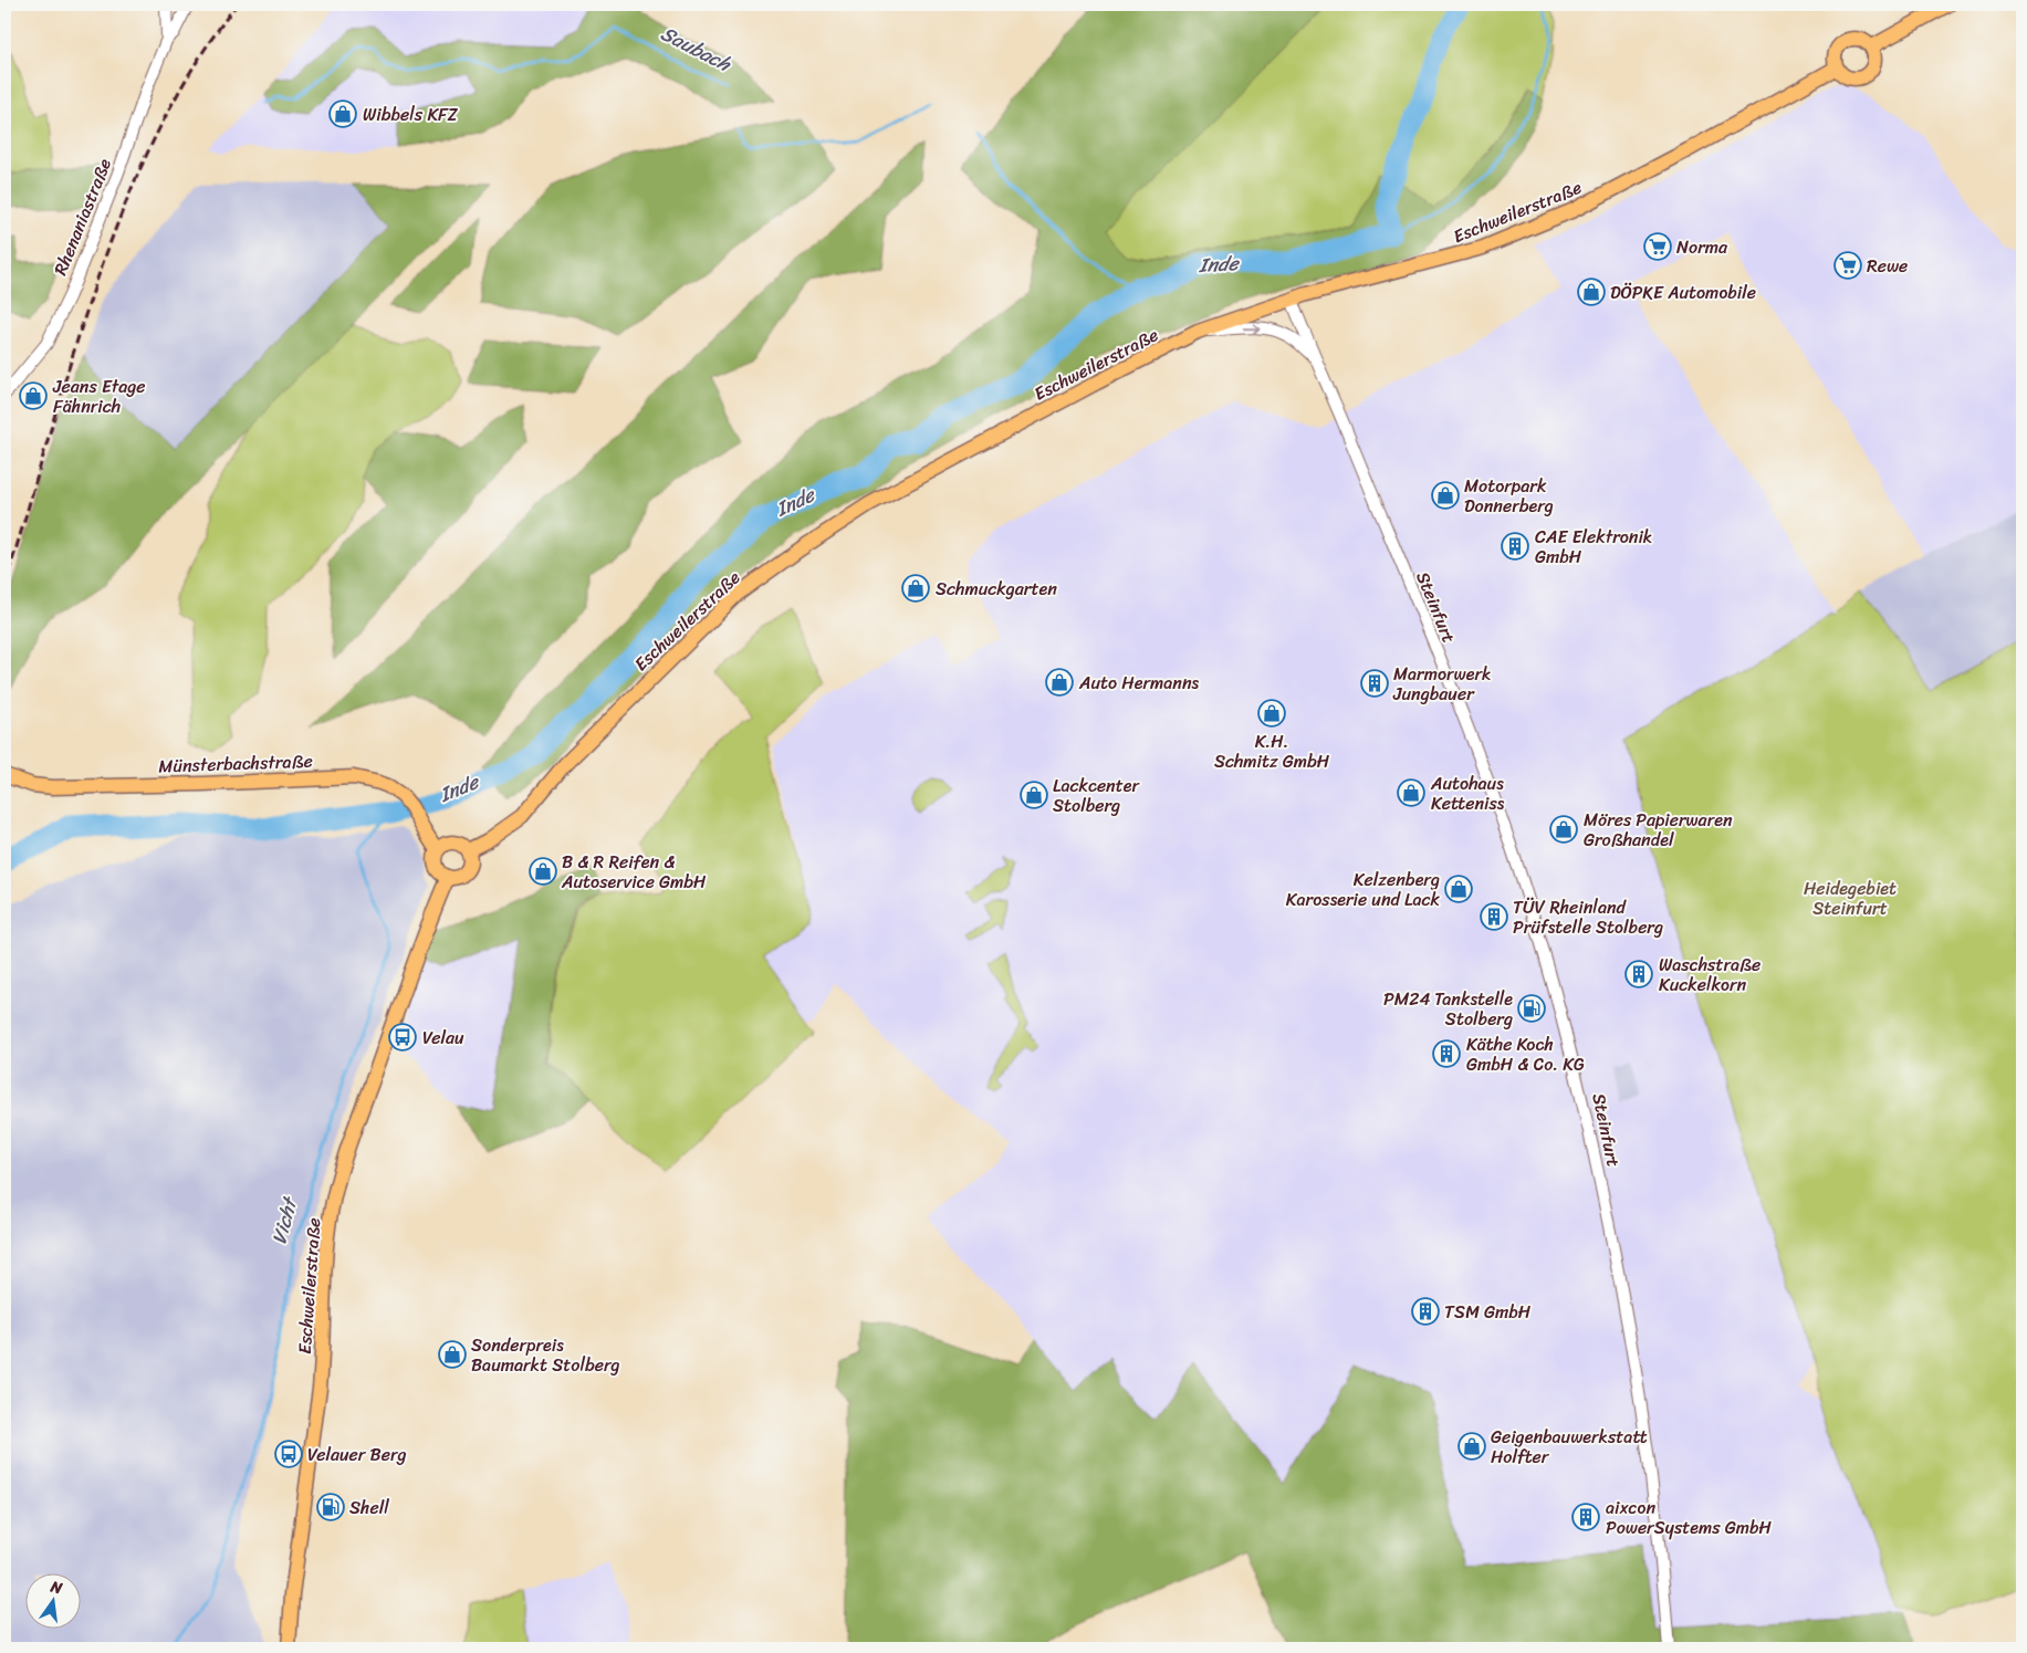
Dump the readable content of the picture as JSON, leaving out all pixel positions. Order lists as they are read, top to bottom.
{
  "streets": {
    "main road": ["Eschweilerstraße", "Münsterbachstraße"],
    "street": ["Rhenaniastraße", "Steinfurt"]
  },
  "crossings": [
    ["Eschweilerstraße", "Steinfurt"],
    ["Eschweilerstraße", "Münsterbachstraße"]
  ],
  "water": ["Saubach", "Inde", "Vicht"],
  "parks": ["Heidegebiet Steinfurt"],
  "places": {
    "shop": [
      "Wibbels KFZ",
      "DÖPKE Automobile",
      "Jeans Etage Fähnrich",
      "Motorpark Donnerberg",
      "Schmuckgarten",
      "Auto Hermanns",
      "K.H. Schmitz GmbH",
      "Autohaus Ketteniss",
      "Lackcenter Stolberg",
      "Möres Papierwaren Großhandel",
      "B & R Reifen & Autoservice GmbH",
      "Kelzenberg Karosserie und Lack",
      "Sonderpreis Baumarkt Stolberg",
      "Geigenbauwerkstatt Holfter"
    ],
    "supermarket": ["Norma", "Rewe"],
    "building": [
      "CAE Elektronik GmbH",
      "Marmorwerk Jungbauer",
      "TÜV Rheinland Prüfstelle Stolberg",
      "Waschstraße Kuckelkorn",
      "Käthe Koch GmbH & Co. KG",
      "TSM GmbH",
      "aixcon PowerSystems GmbH"
    ],
    "fuel station": ["PM24 Tankstelle Stolberg", "Shell"],
    "bus stop": ["Velau", "Velauer Berg"]
  },
  "north": "top"
}
